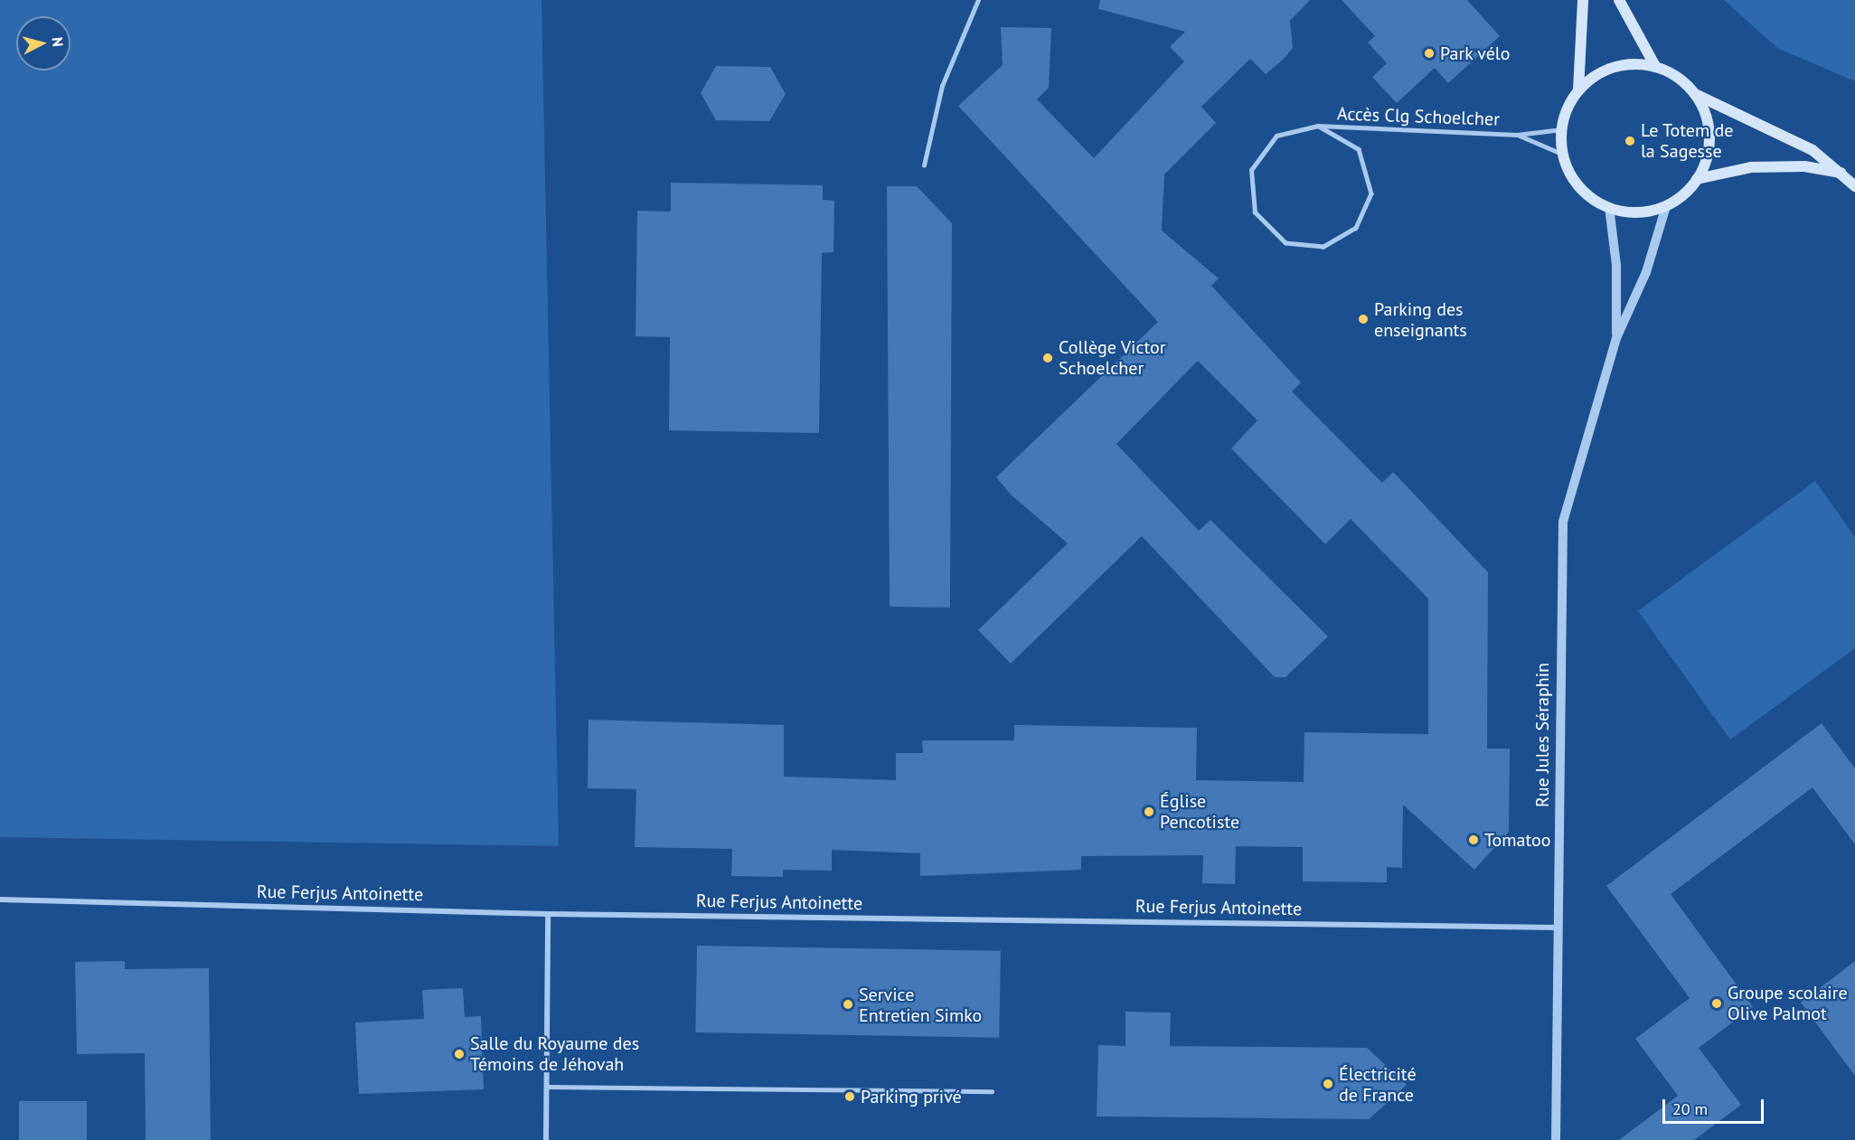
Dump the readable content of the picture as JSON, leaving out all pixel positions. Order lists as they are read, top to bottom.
{
  "streets": {
    "street": ["Rue Jules Séraphin", "Rue Ferjus Antoinette"],
    "lane": ["Accès Clg Schoelcher"]
  },
  "crossings": [
    ["Rue Jules Séraphin", "Rue Ferjus Antoinette"]
  ],
  "places": [
    "Park vélo",
    "Le Totem de la Sagesse",
    "Parking des enseignants",
    "Collège Victor Schoelcher",
    "Église Pencotiste",
    "Tomatoo",
    "Groupe scolaire Olive Palmot",
    "Service Entretien Simko",
    "Salle du Royaume des Témoins de Jéhovah",
    "Électricité de France",
    "Parking privé"
  ],
  "scale_bar": "20 m",
  "north": "right"
}
